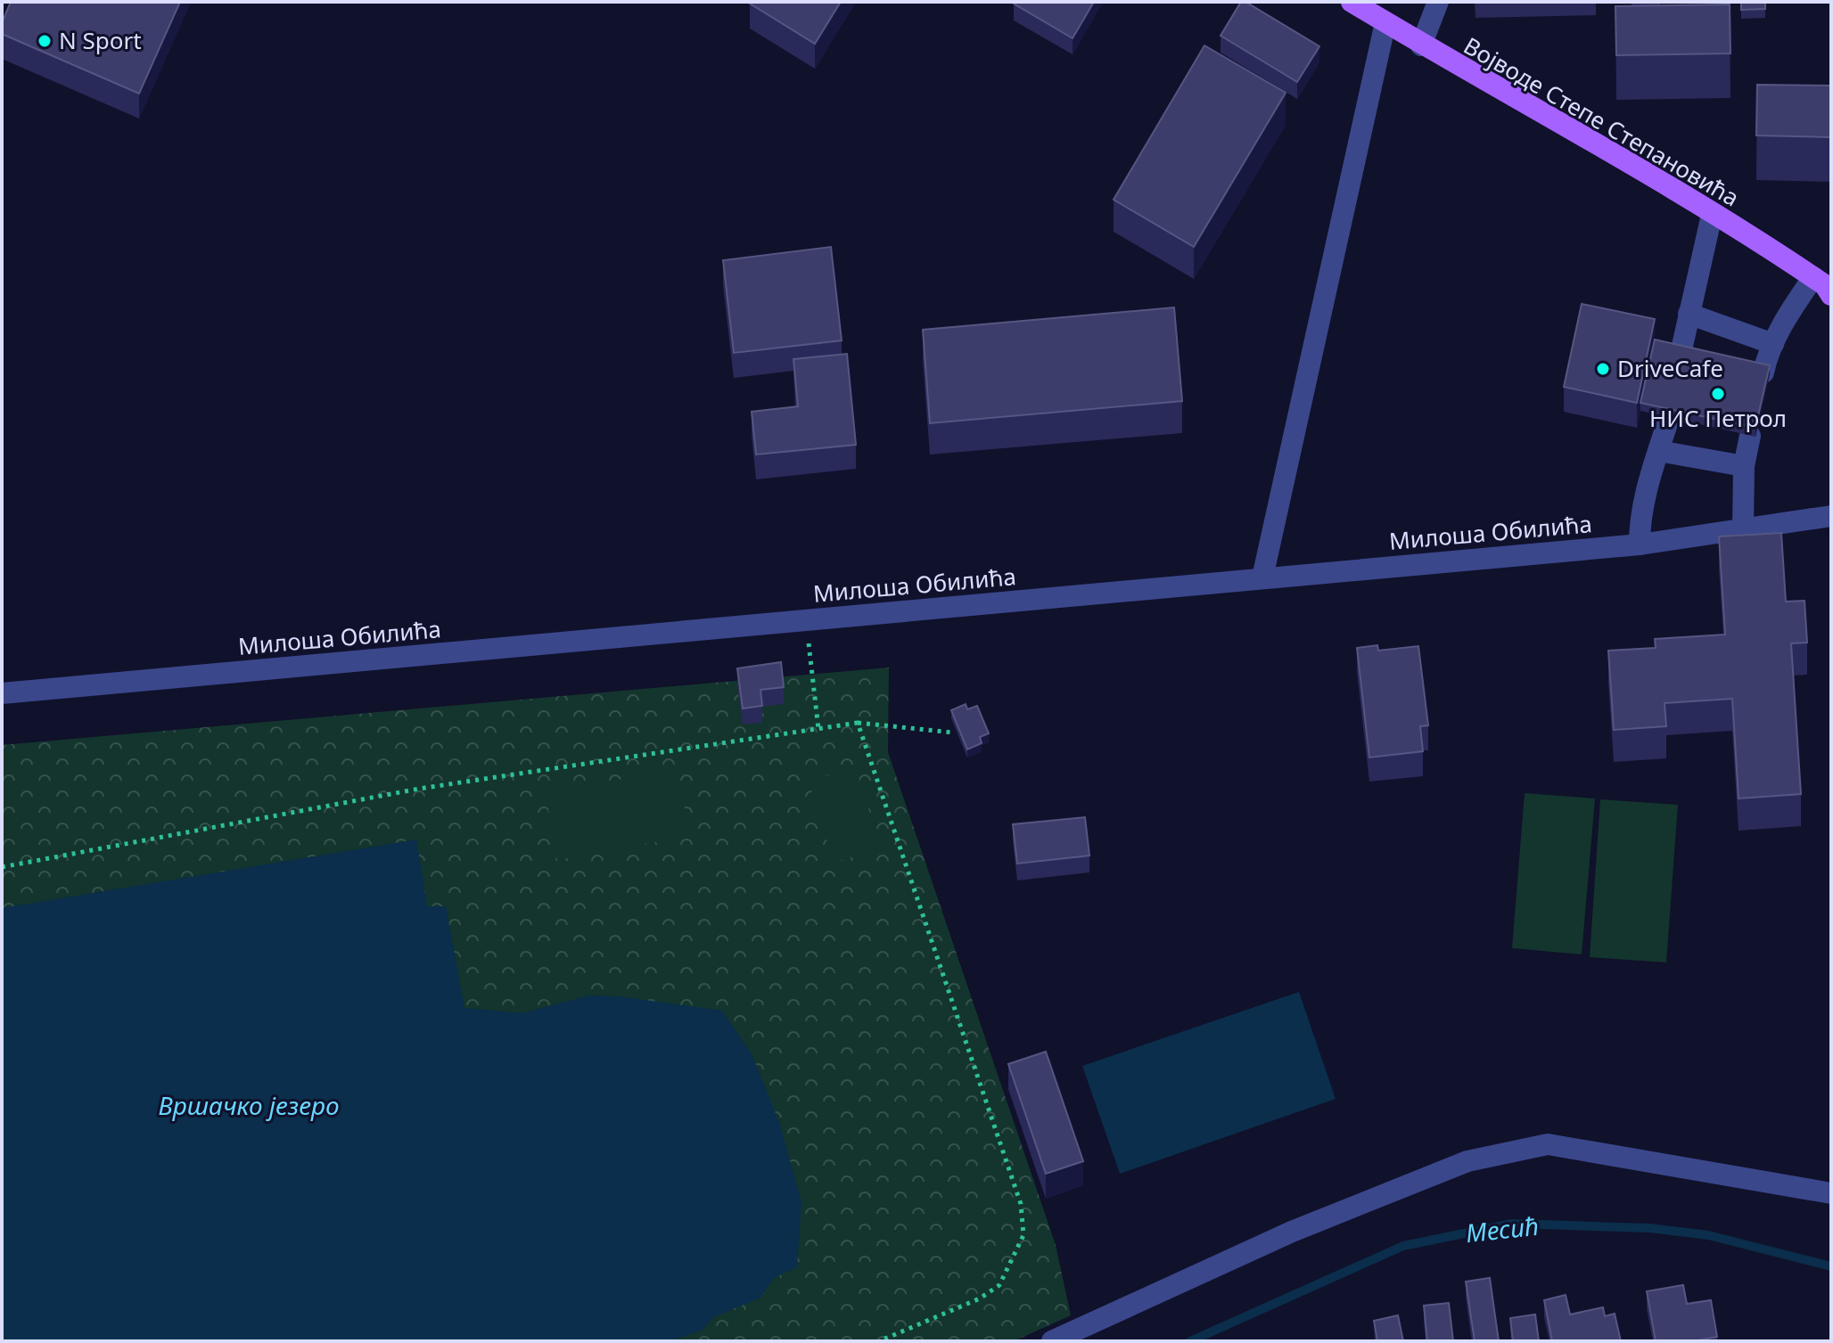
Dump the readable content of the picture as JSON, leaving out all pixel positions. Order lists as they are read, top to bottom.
{
  "streets": {
    "main road": ["Војводе Степе Степановића"],
    "street": ["Милоша Обилића"]
  },
  "water": ["Вршачко језеро", "Месић"],
  "places": ["N Sport", "DriveCafe", "НИС Петрол"]
}
